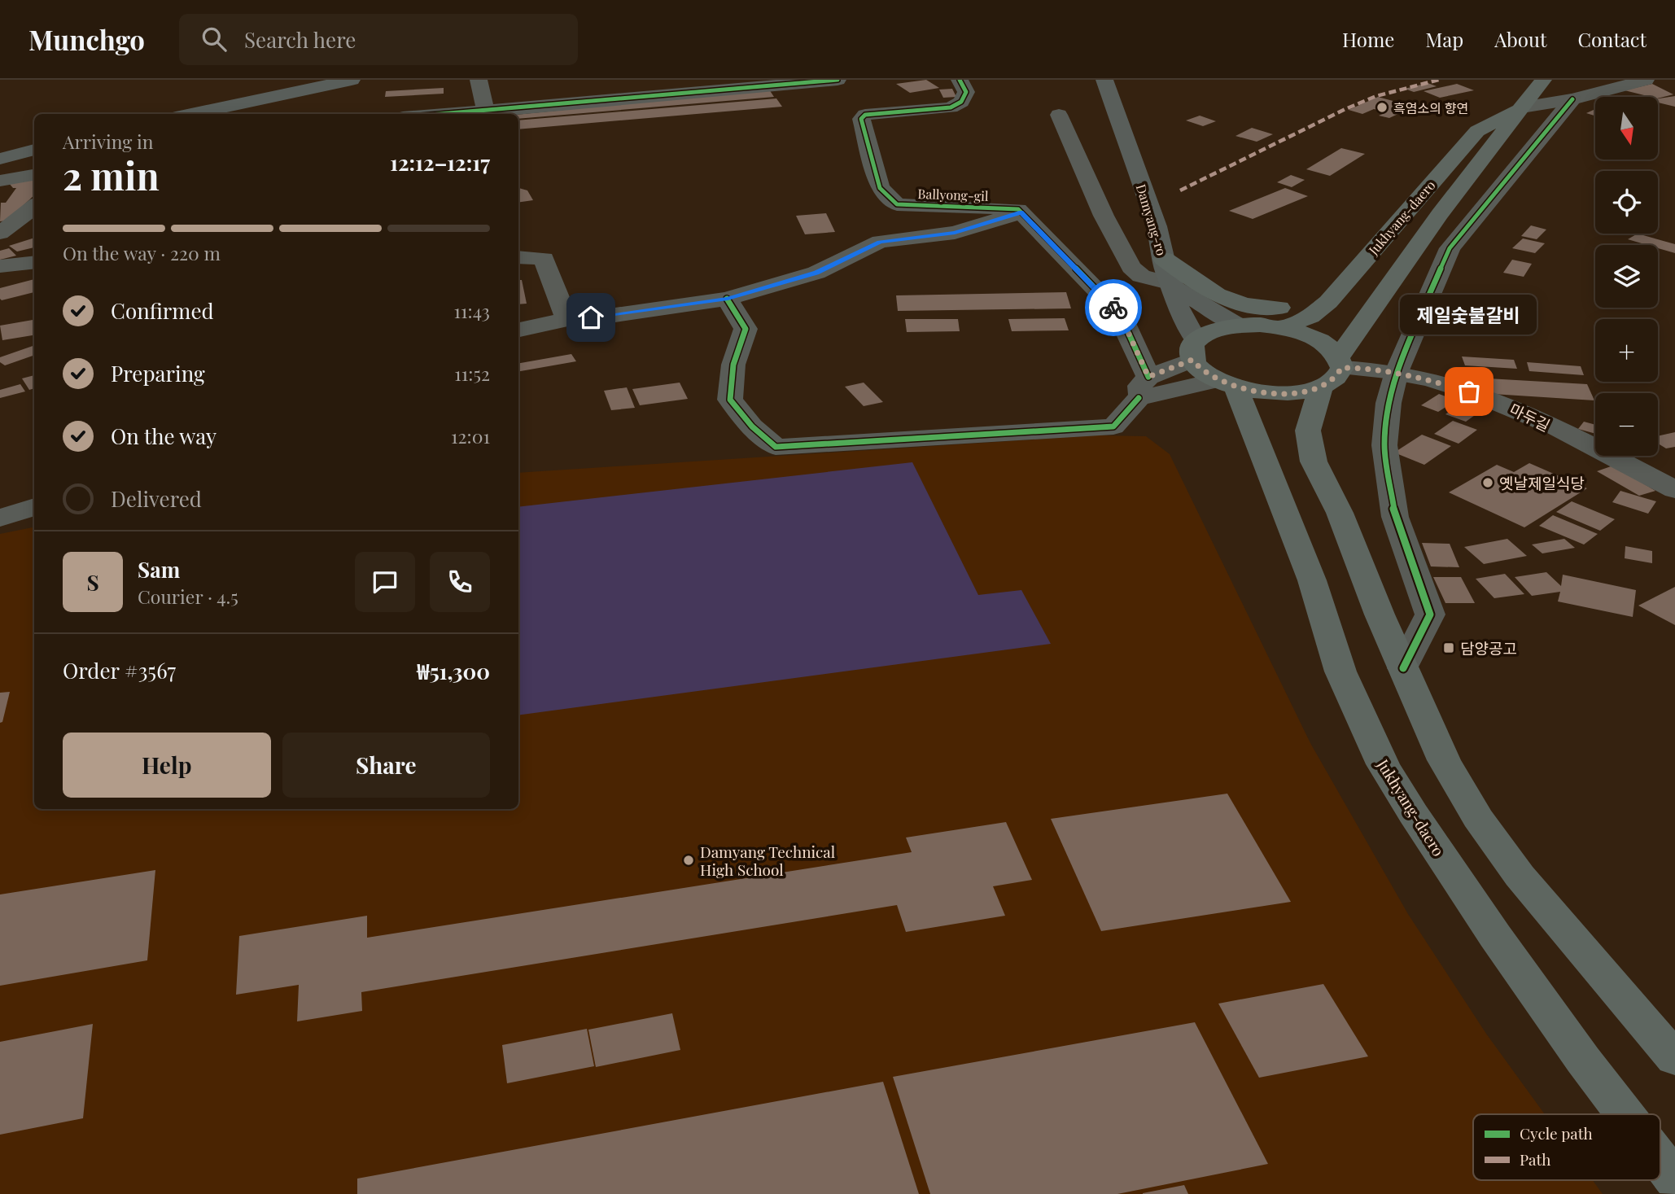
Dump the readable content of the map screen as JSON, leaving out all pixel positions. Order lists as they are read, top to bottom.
{
  "streets": {
    "main road": ["Jukhyang-daero", "Damyang-ro"],
    "street": ["Ballyong-gil", "마두길"]
  },
  "crossings": [
    ["Jukhyang-daero", "마두길"]
  ],
  "places": {
    "other": [
      "흑염소의 향연",
      "제일숯불갈비",
      "옛날제일식당",
      "Damyang Technical High School"
    ],
    "transit": ["담양공고"]
  },
  "legend": ["Cycle path", "Path"],
  "north": "bottom",
  "page": {
    "header": "Munchgo",
    "search": "Search here",
    "nav": [
      "Home",
      "Map",
      "About",
      "Contact"
    ],
    "map_buttons": ["+", "−"],
    "heading": ["2 min", "Arriving in", "12:12–12:17"],
    "panel": [
      "Sam",
      "Courier · 4.5",
      "Order #3567",
      "₩51,300"
    ],
    "bar": "On the way · 220 m",
    "list": [
      ["Confirmed", "11:43"],
      ["Preparing", "11:52"],
      ["On the way", "12:01"],
      "Delivered"
    ],
    "bubble": "제일숯불갈비",
    "round": "S",
    "buttons": ["Help", "Share"]
  }
}
